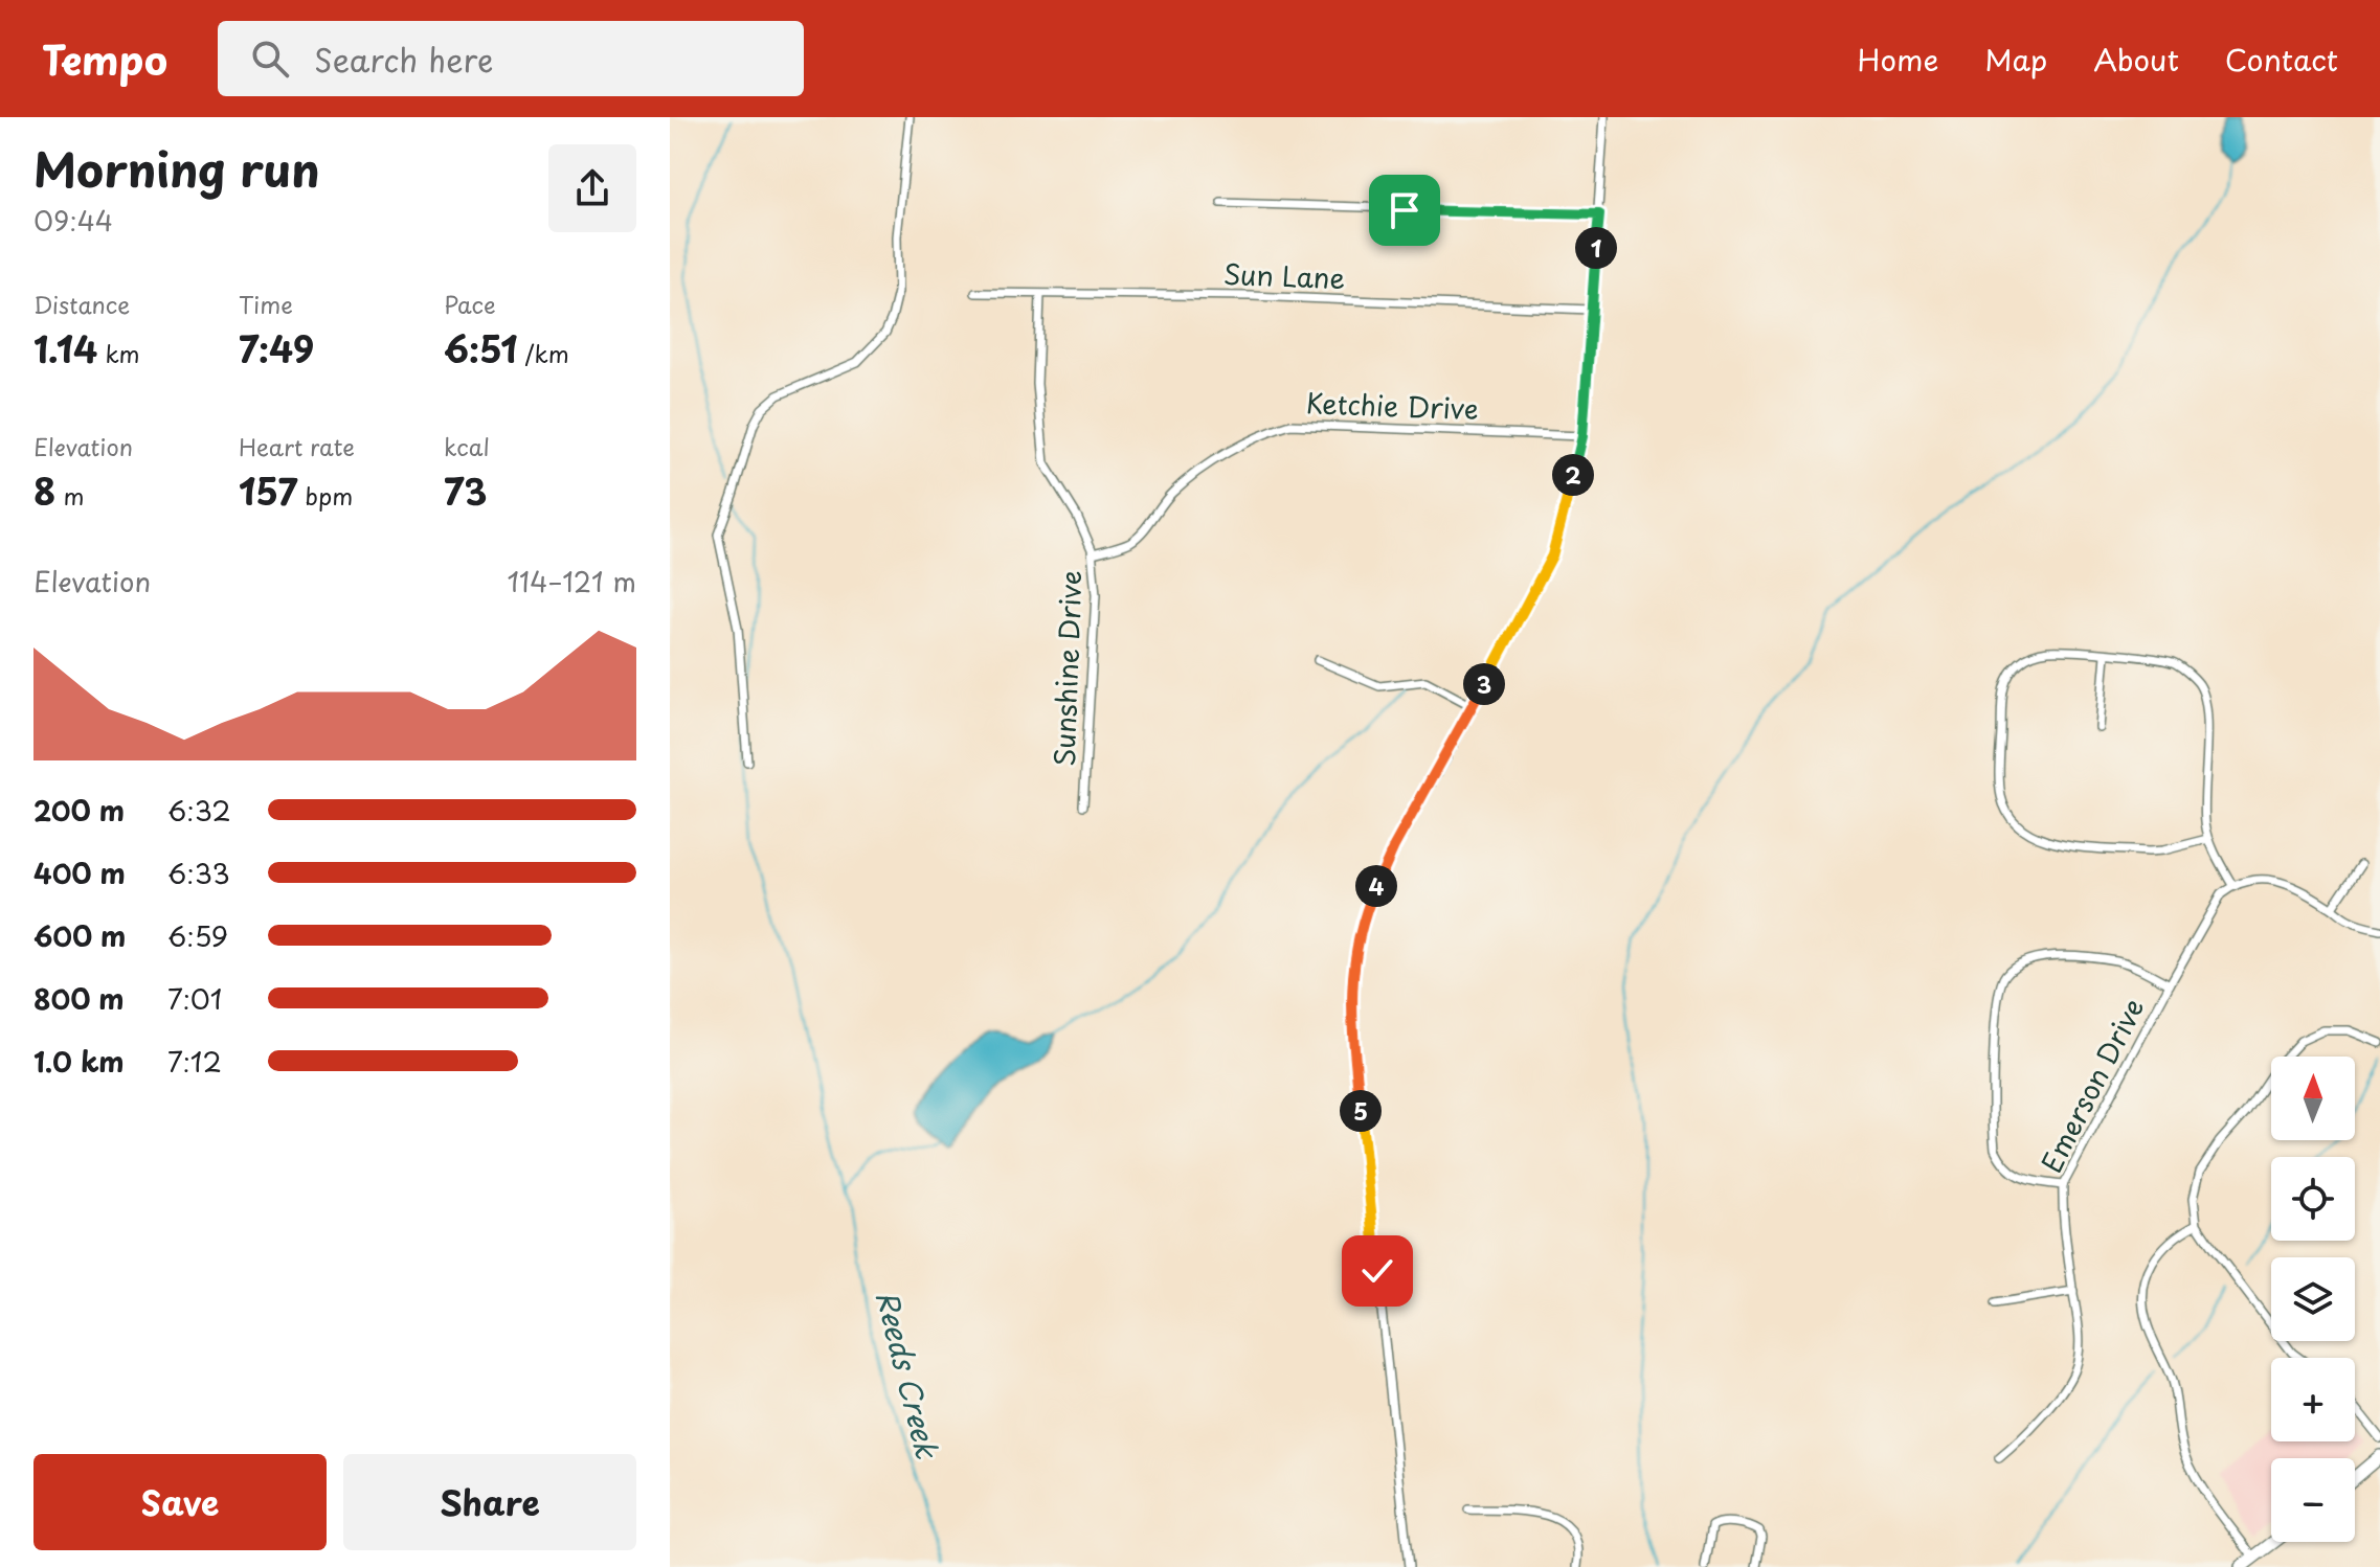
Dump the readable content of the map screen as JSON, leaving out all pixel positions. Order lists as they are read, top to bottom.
{
  "streets": {
    "street": [
      "Sun Lane",
      "Ketchie Drive",
      "Sunshine Drive",
      "Emerson Drive"
    ]
  },
  "crossings": [
    ["Sun Lane", "Sunshine Drive"],
    ["Ketchie Drive", "Sunshine Drive"]
  ],
  "water": ["Reeds Creek"],
  "north": "top",
  "page": {
    "header": "Tempo",
    "search": "Search here",
    "nav": [
      "Home",
      "Map",
      "About",
      "Contact"
    ],
    "heading": ["Morning run", "09:44"],
    "pins": [
      "1",
      "2",
      "3",
      "4",
      "5"
    ],
    "stats": [
      ["Distance", "1.14 km"],
      ["Time", "7:49"],
      ["Pace", "6:51 /km"],
      ["Elevation", "8 m"],
      ["Heart rate", "157 bpm"],
      ["kcal", "73"]
    ],
    "chart": ["Elevation", "114–121 m"],
    "list": [
      {
        "name": "200 m",
        "note": "6:32"
      },
      {
        "name": "400 m",
        "note": "6:33"
      },
      {
        "name": "600 m",
        "note": "6:59"
      },
      {
        "name": "800 m",
        "note": "7:01"
      },
      {
        "name": "1.0 km",
        "note": "7:12"
      }
    ],
    "map_buttons": ["+", "−"],
    "buttons": ["Save", "Share"]
  }
}
